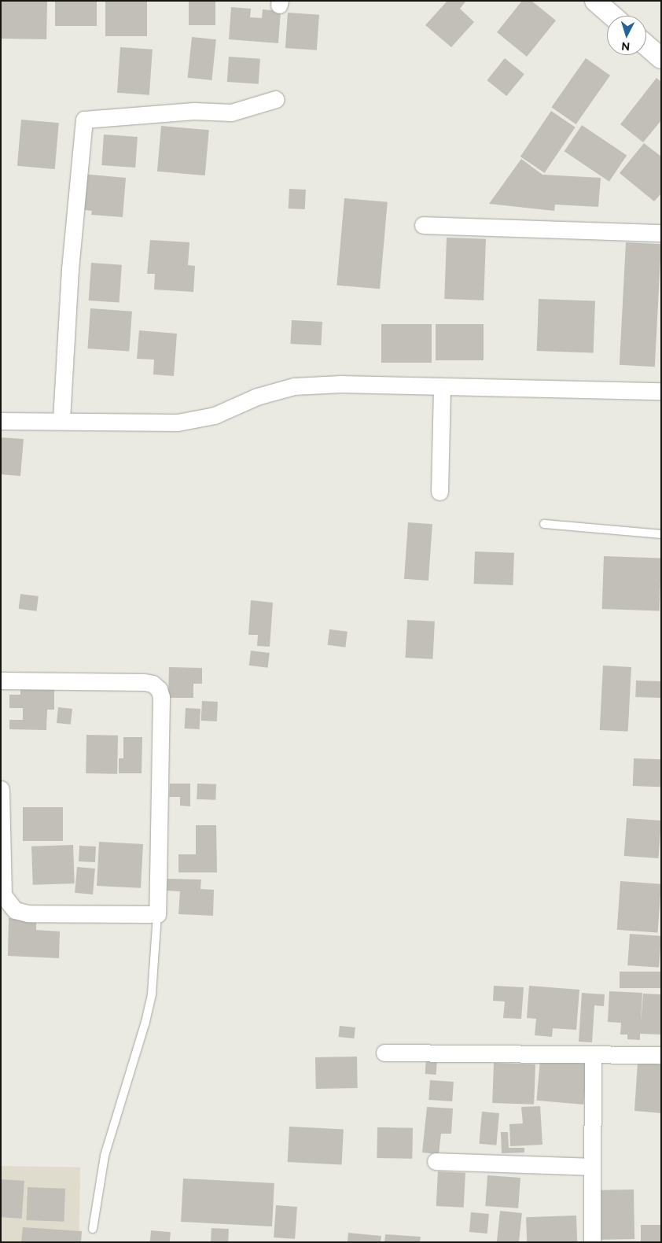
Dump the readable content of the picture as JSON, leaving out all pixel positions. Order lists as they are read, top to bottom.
{
  "north": "bottom"
}
